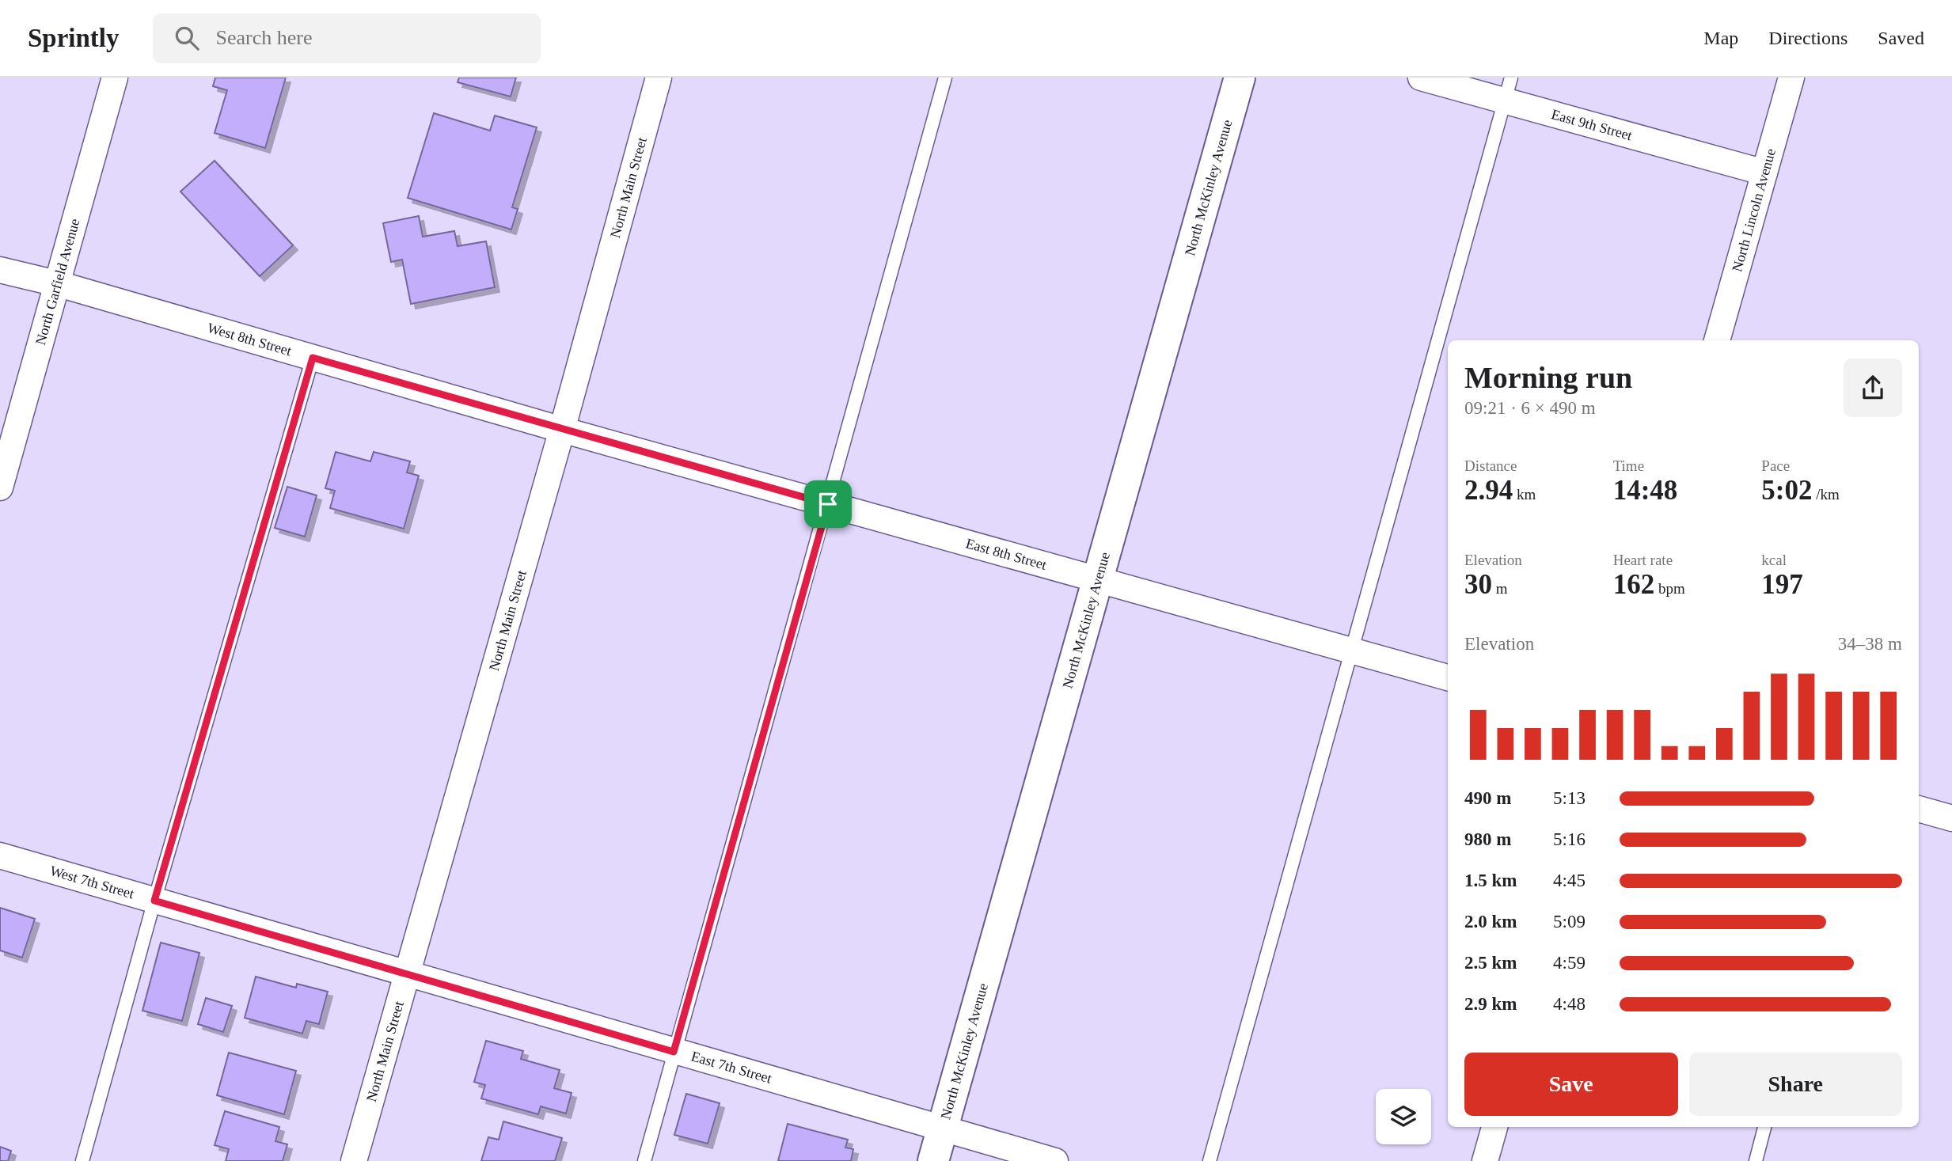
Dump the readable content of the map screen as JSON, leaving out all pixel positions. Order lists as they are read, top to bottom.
{
  "streets": {
    "main road": ["North McKinley Avenue"],
    "street": [
      "East 9th Street",
      "North Main Street",
      "North Lincoln Avenue",
      "North Garfield Avenue",
      "West 8th Street",
      "East 8th Street",
      "West 7th Street",
      "East 7th Street"
    ]
  },
  "crossings": [
    ["East 9th Street", "North Lincoln Avenue"],
    ["North Main Street", "West 8th Street"],
    ["North Main Street", "East 8th Street"],
    ["North Main Street", "West 7th Street"],
    ["North Main Street", "East 7th Street"],
    ["North McKinley Avenue", "East 8th Street"],
    ["North McKinley Avenue", "East 7th Street"],
    ["North Garfield Avenue", "West 8th Street"],
    ["West 8th Street", "East 8th Street"],
    ["West 7th Street", "East 7th Street"]
  ],
  "page": {
    "header": "Sprintly",
    "search": "Search here",
    "nav": ["Map", "Directions", "Saved"],
    "heading": ["Morning run", "09:21 · 6 × 490 m"],
    "stats": [
      ["Distance", "2.94 km"],
      ["Time", "14:48"],
      ["Pace", "5:02 /km"],
      ["Elevation", "30 m"],
      ["Heart rate", "162 bpm"],
      ["kcal", "197"]
    ],
    "chart": ["Elevation", "34–38 m"],
    "list": [
      {
        "name": "490 m",
        "note": "5:13"
      },
      {
        "name": "980 m",
        "note": "5:16"
      },
      {
        "name": "1.5 km",
        "note": "4:45"
      },
      {
        "name": "2.0 km",
        "note": "5:09"
      },
      {
        "name": "2.5 km",
        "note": "4:59"
      },
      {
        "name": "2.9 km",
        "note": "4:48"
      }
    ],
    "buttons": ["Save", "Share"]
  }
}
